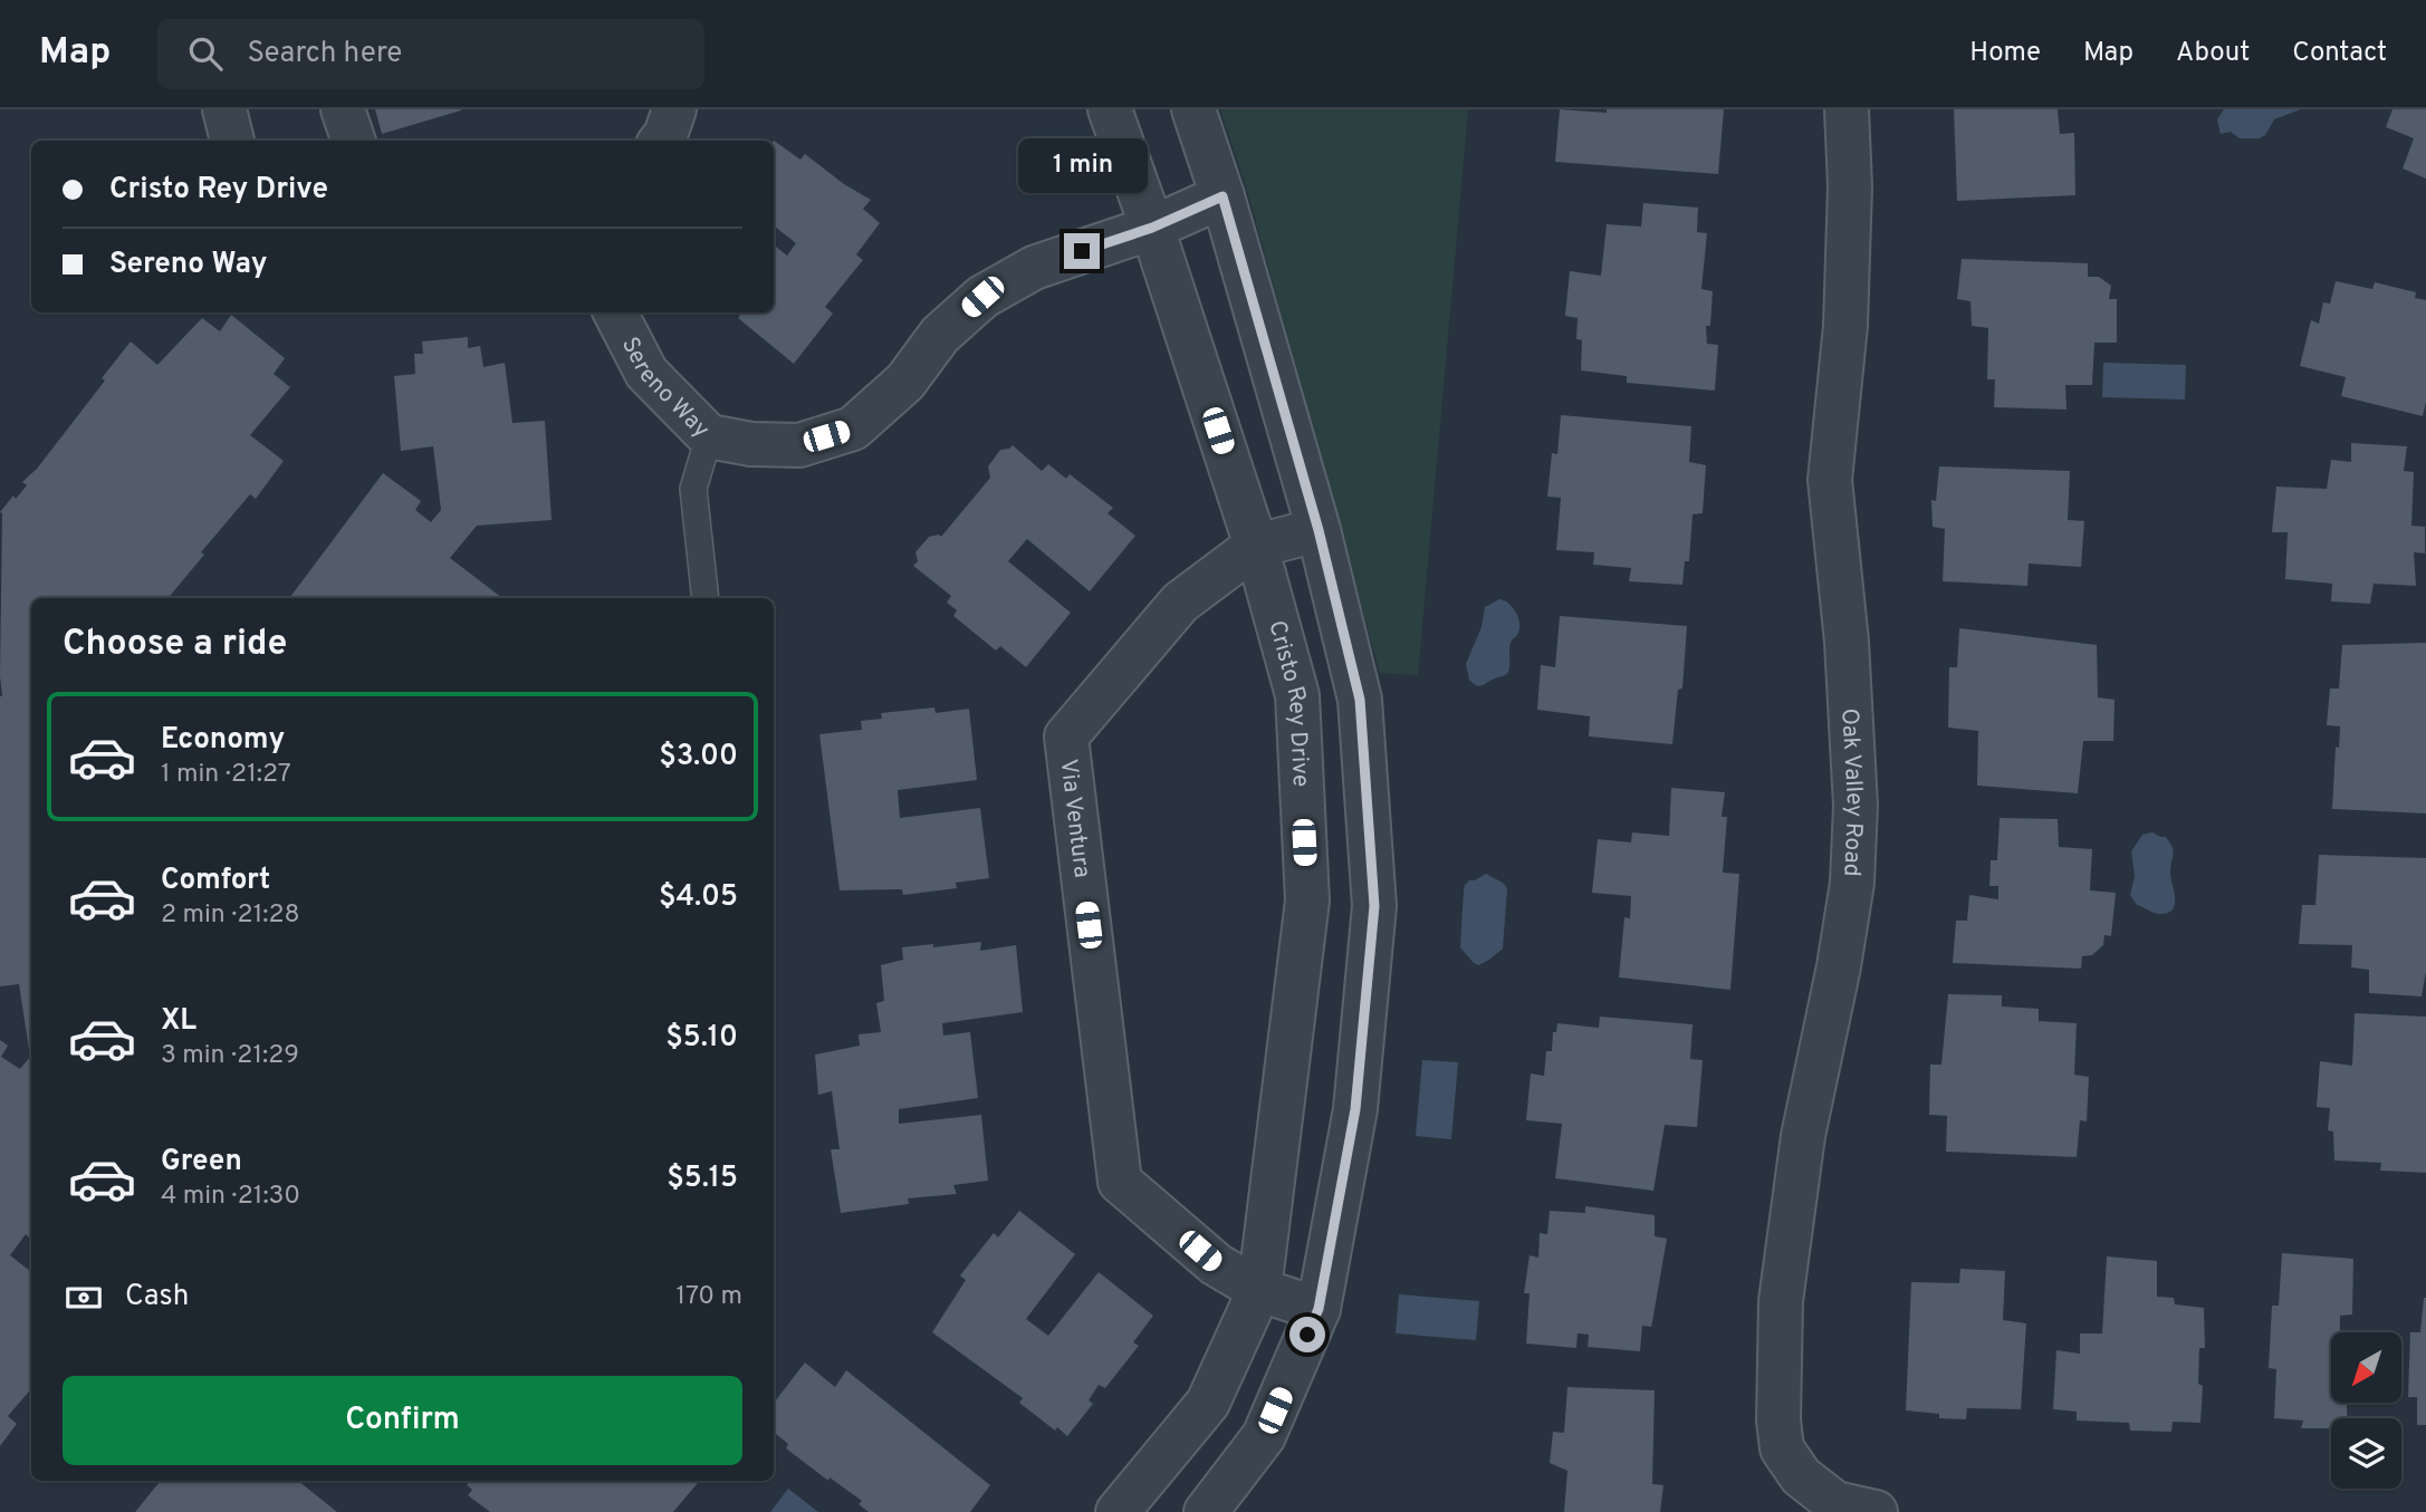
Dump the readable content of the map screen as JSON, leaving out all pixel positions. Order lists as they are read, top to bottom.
{
  "streets": {
    "street": [
      "Sereno Way",
      "Cristo Rey Drive",
      "Oak Valley Road",
      "Via Ventura"
    ]
  },
  "crossings": [
    ["Sereno Way", "Cristo Rey Drive"],
    ["Cristo Rey Drive", "Via Ventura"]
  ],
  "north": "bottom left",
  "page": {
    "header": "Map",
    "search": "Search here",
    "nav": [
      "Home",
      "Map",
      "About",
      "Contact"
    ],
    "bubble": "1 min",
    "banner": ["Cristo Rey Drive", "Sereno Way"],
    "heading": "Choose a ride",
    "list": [
      {
        "name": "Economy",
        "note": "1 min · 21:27",
        "value": "$3.00"
      },
      {
        "name": "Comfort",
        "note": "2 min · 21:28",
        "value": "$4.05"
      },
      {
        "name": "XL",
        "note": "3 min · 21:29",
        "value": "$5.10"
      },
      {
        "name": "Green",
        "note": "4 min · 21:30",
        "value": "$5.15"
      }
    ],
    "pay": ["Cash", "170 m"],
    "buttons": "Confirm"
  }
}
